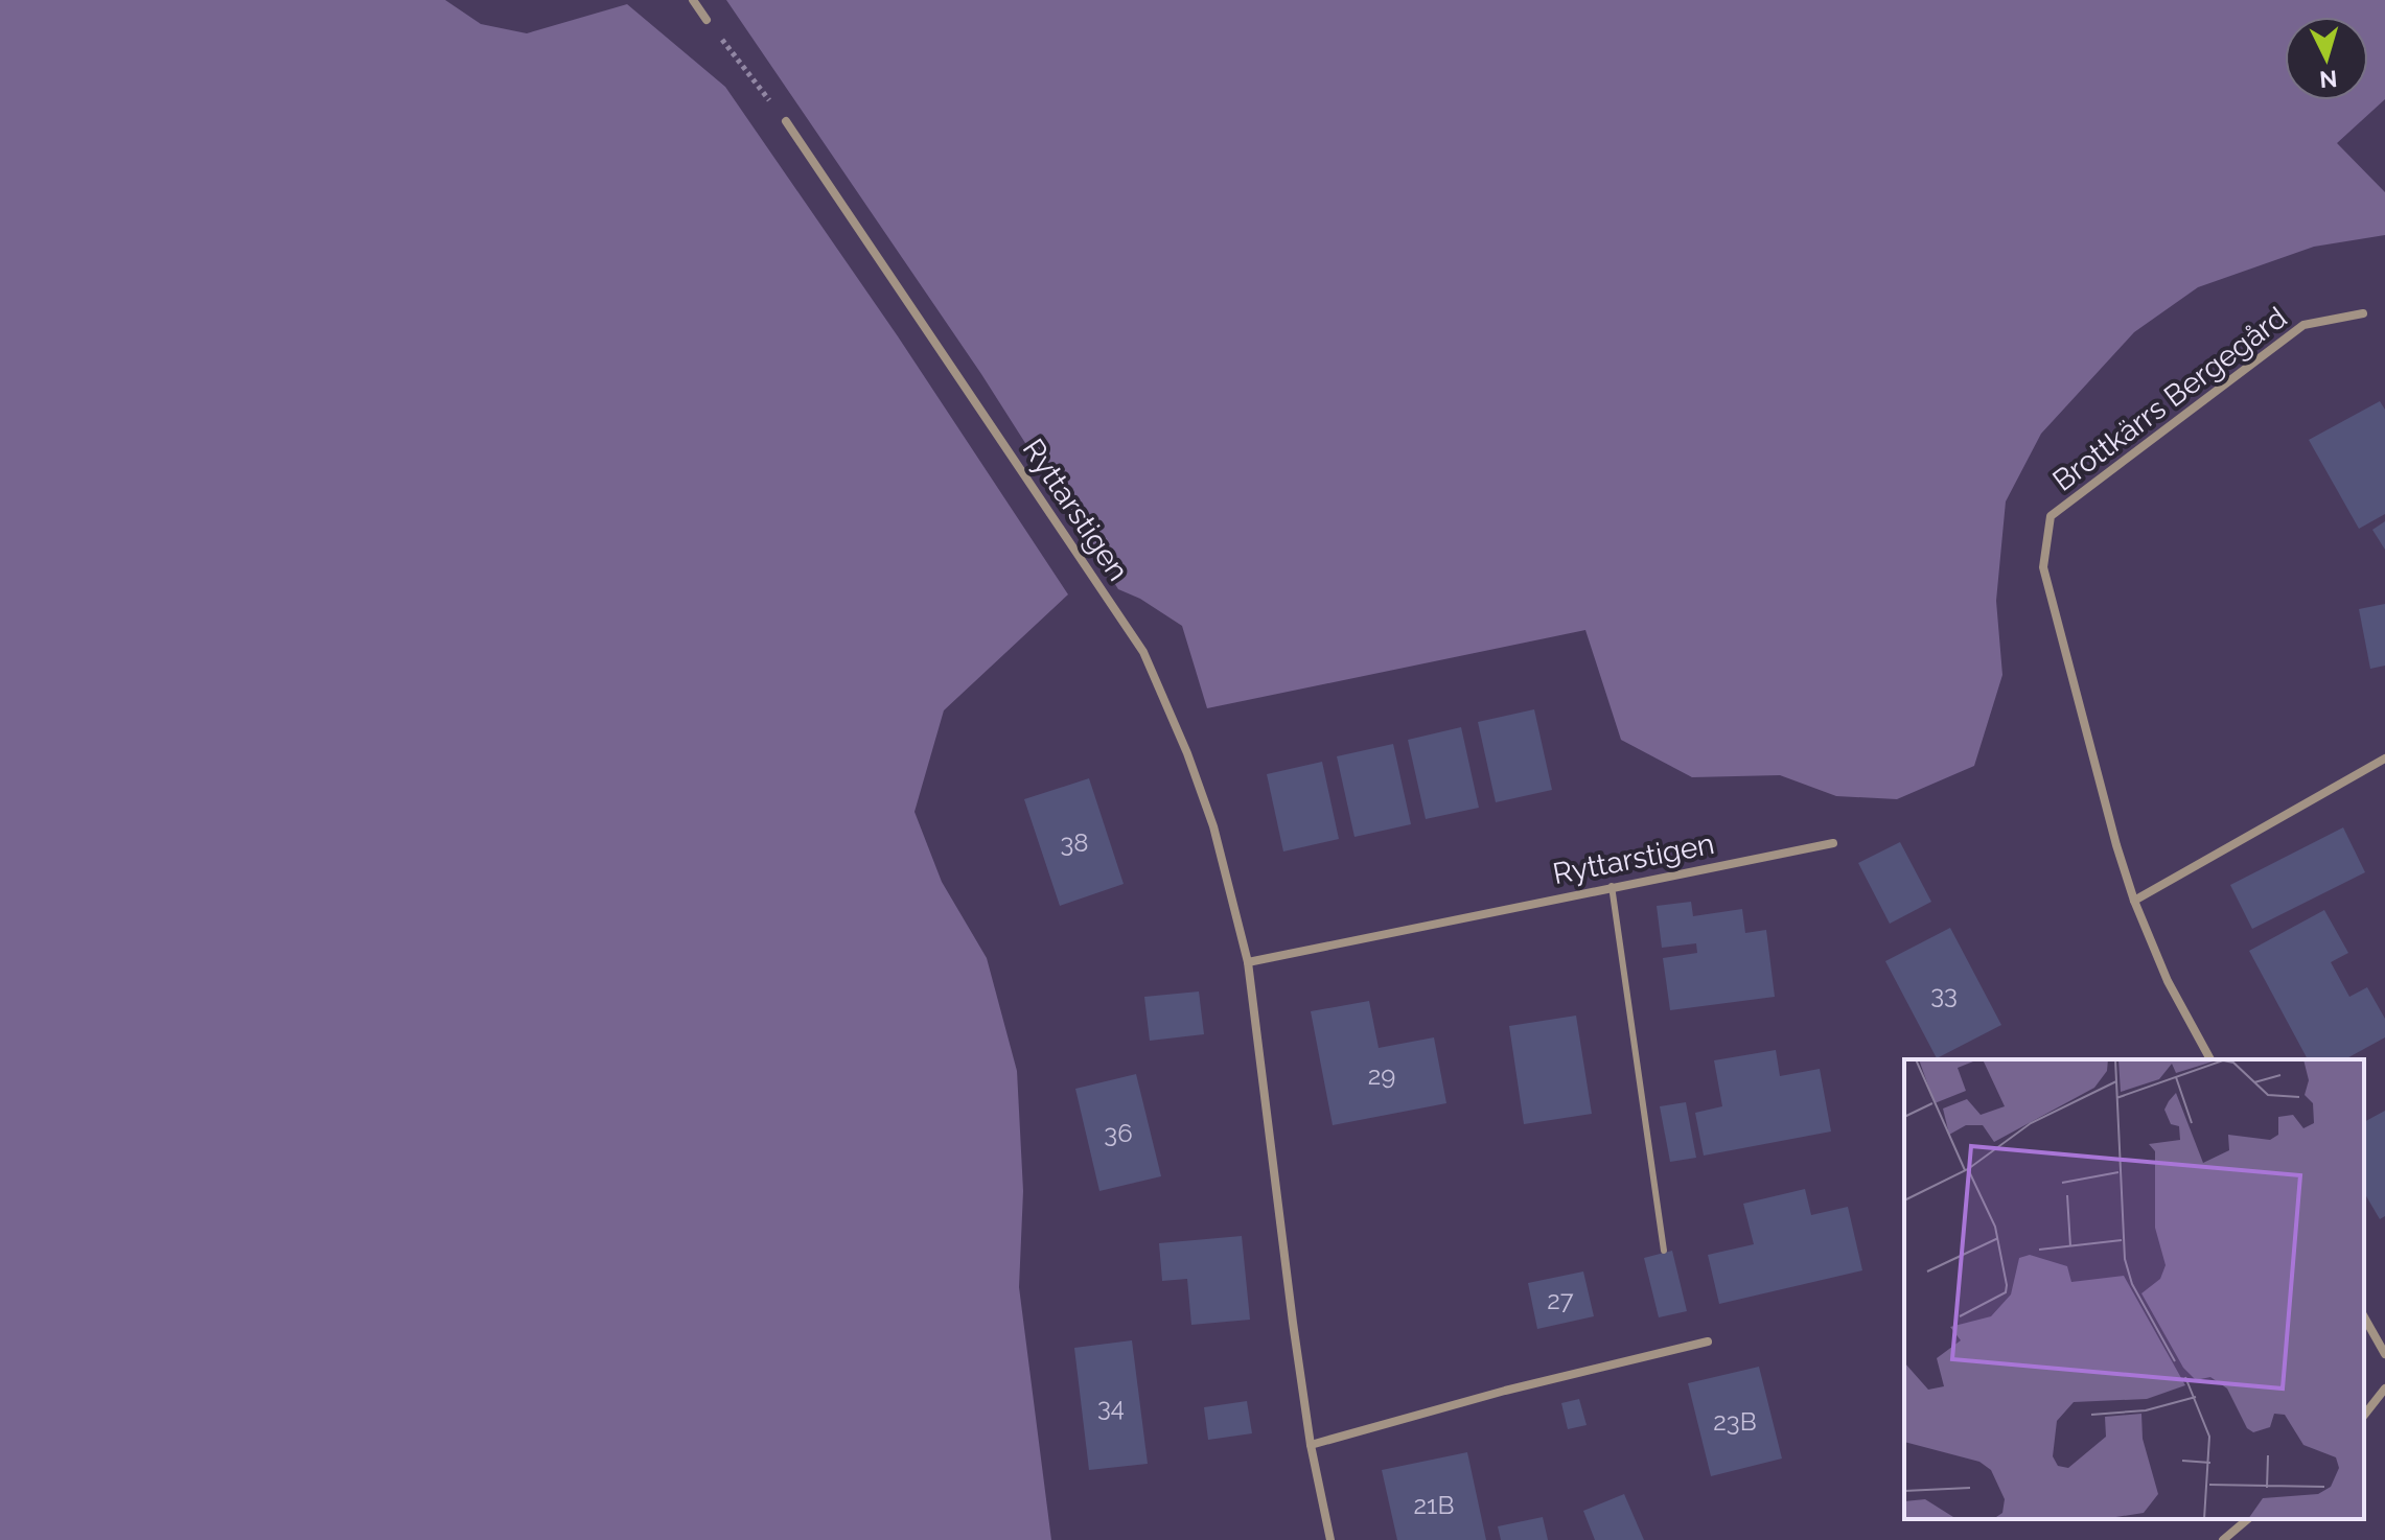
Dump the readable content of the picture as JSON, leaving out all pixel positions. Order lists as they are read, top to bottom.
{
  "streets": {
    "street": ["Brottkärrs Bergegård", "Ryttarstigen"]
  },
  "house_numbers": [
    "38",
    "33",
    "29",
    "36",
    "27",
    "34",
    "23B",
    "21B"
  ],
  "north": "bottom"
}
